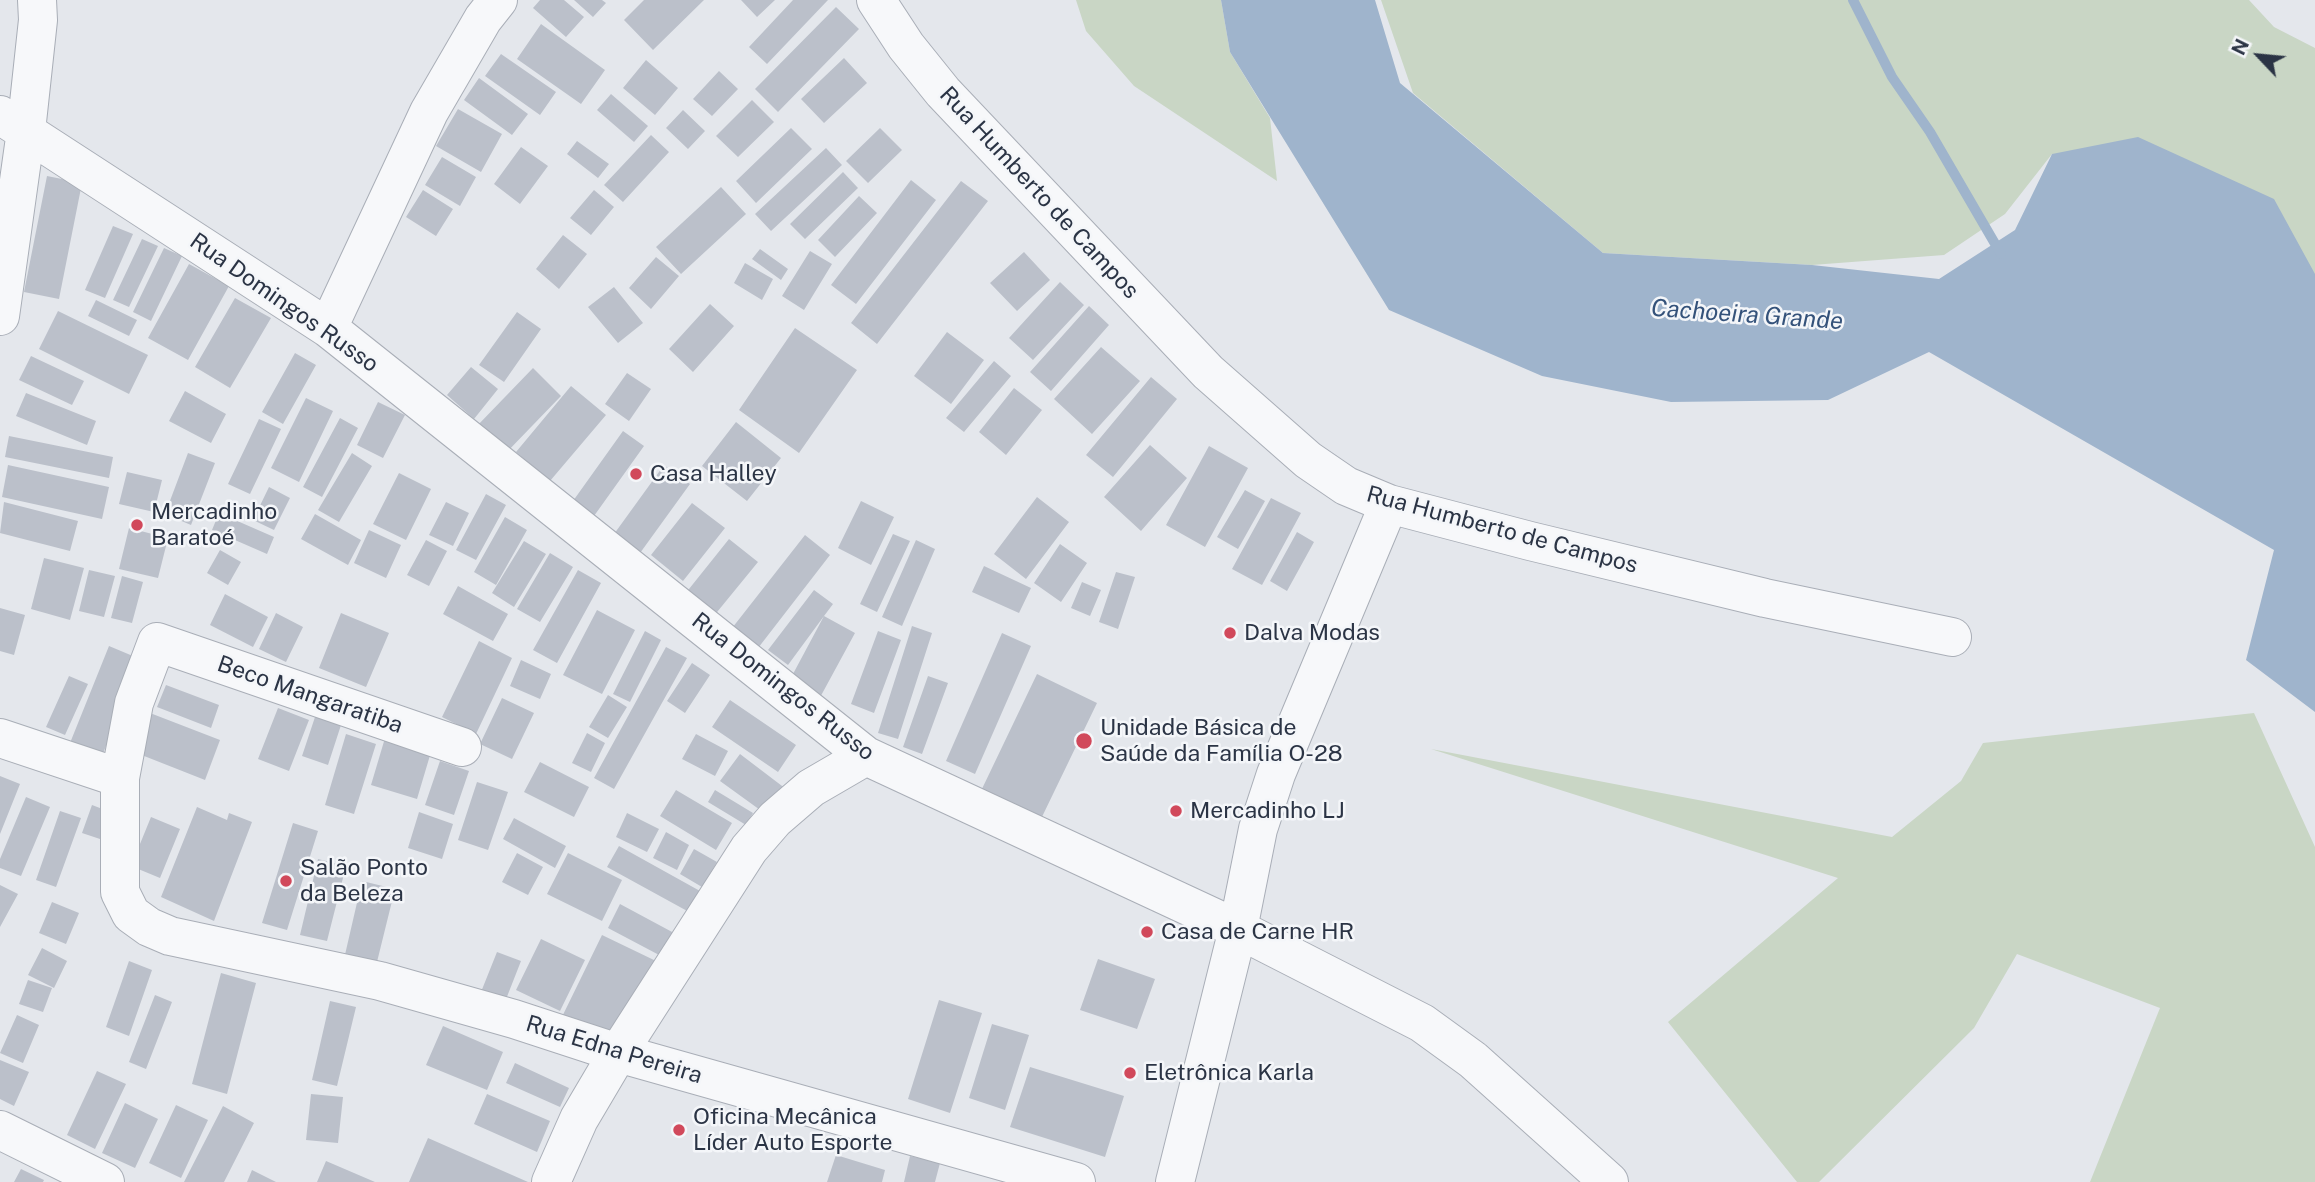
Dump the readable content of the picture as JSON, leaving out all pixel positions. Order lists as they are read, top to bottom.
{
  "streets": {
    "street": [
      "Rua Humberto de Campos",
      "Rua Domingos Russo",
      "Beco Mangaratiba",
      "Rua Edna Pereira"
    ]
  },
  "crossings": [
    ["Beco Mangaratiba", "Rua Edna Pereira"]
  ],
  "water": ["Cachoeira Grande"],
  "places": [
    "Casa Halley",
    "Mercadinho Baratoé",
    "Dalva Modas",
    "Unidade Básica de Saúde da Família O-28",
    "Mercadinho LJ",
    "Salão Ponto da Beleza",
    "Casa de Carne HR",
    "Eletrônica Karla",
    "Oficina Mecânica Líder Auto Esporte"
  ],
  "north": "top left"
}
